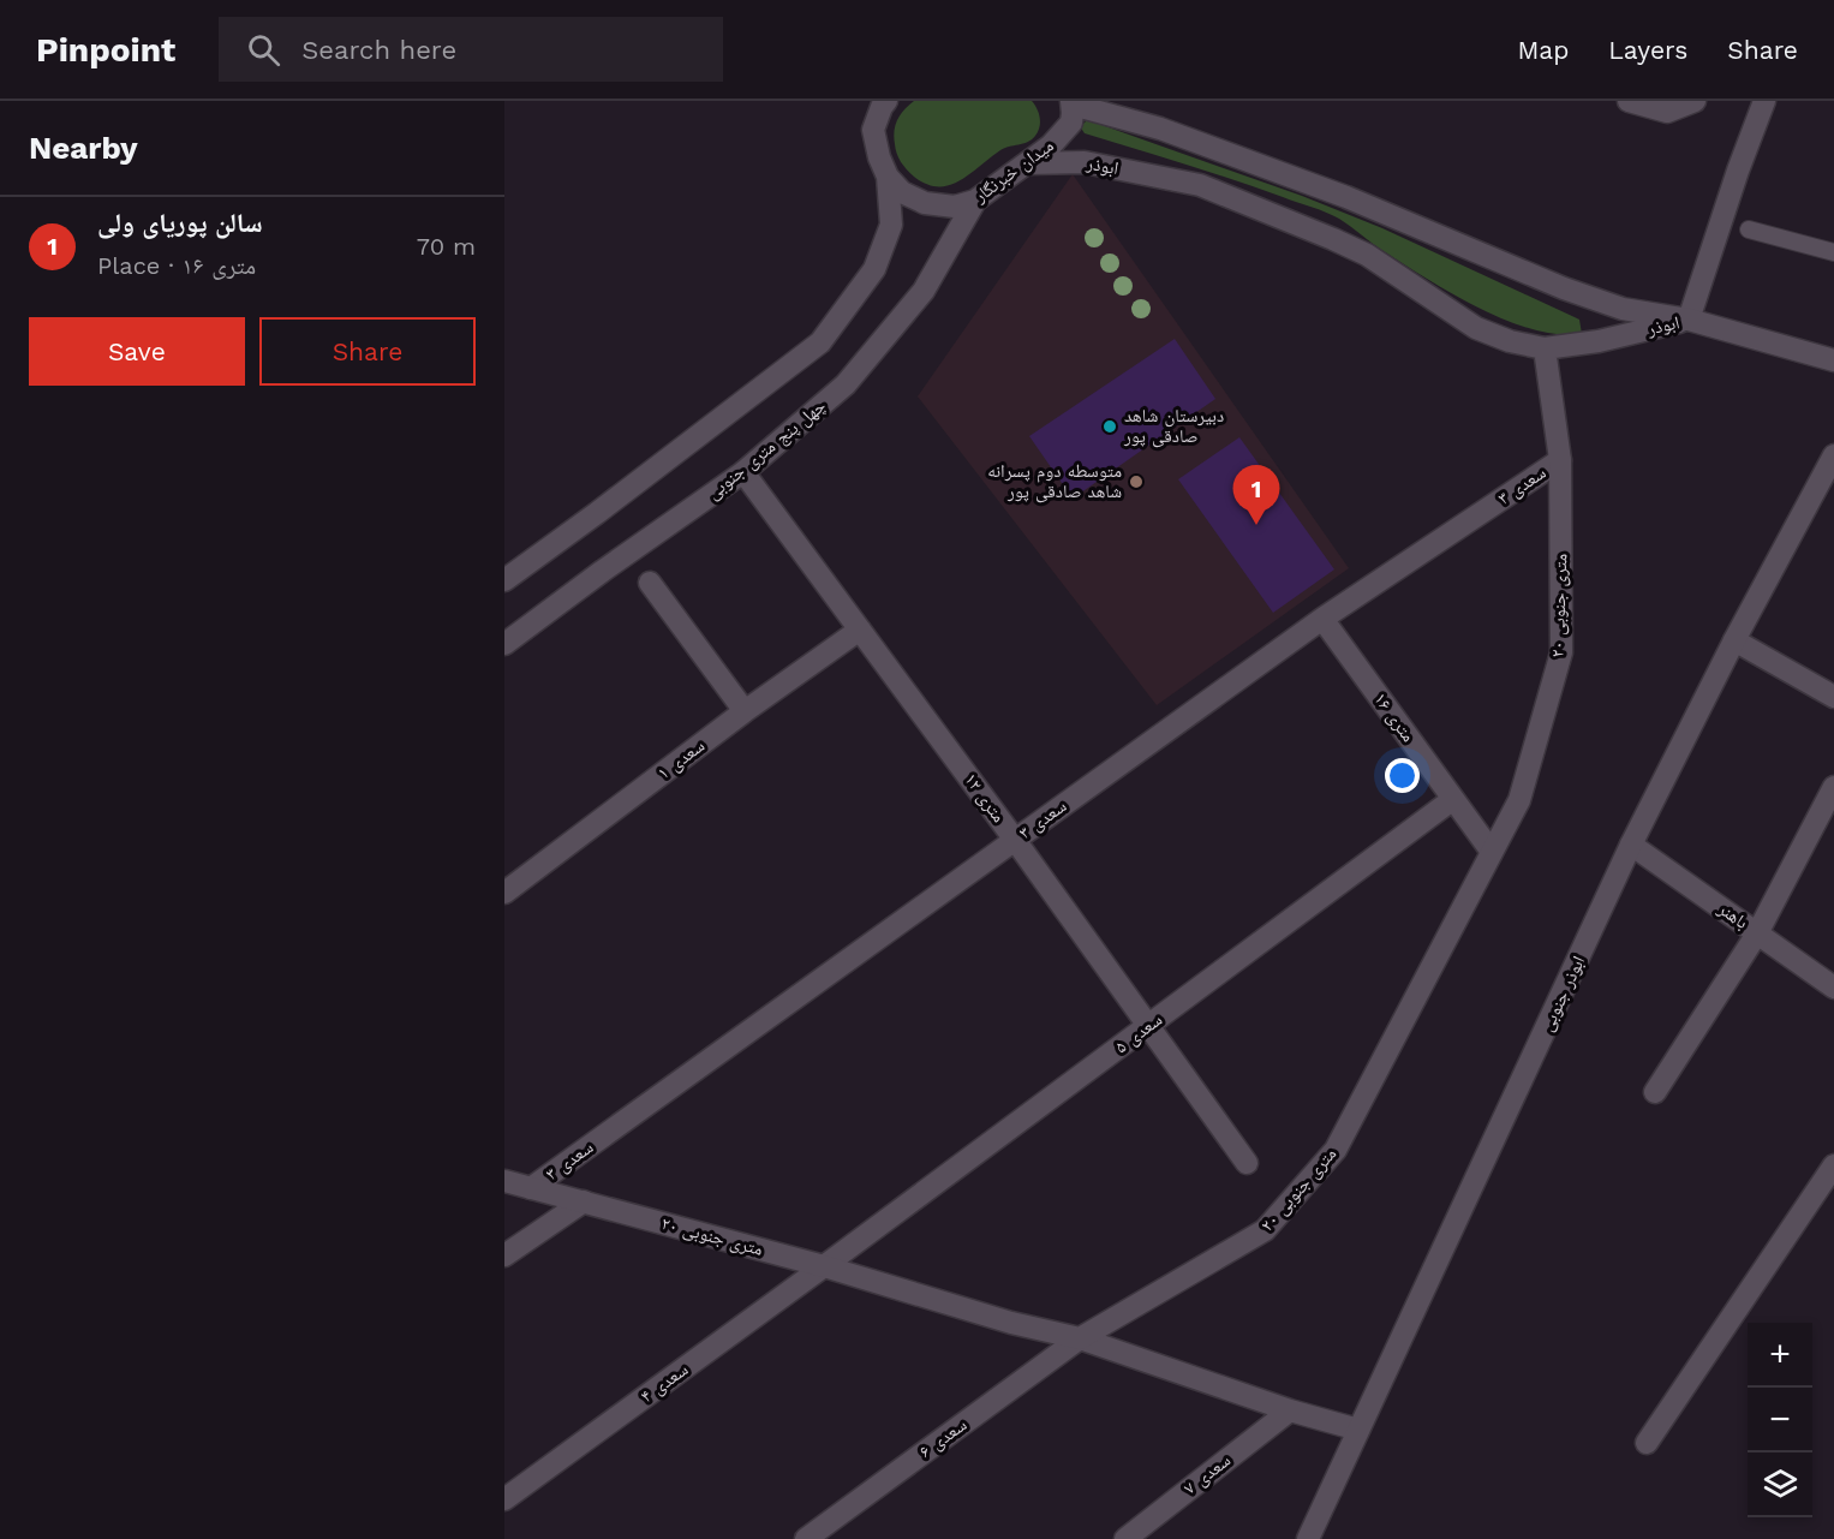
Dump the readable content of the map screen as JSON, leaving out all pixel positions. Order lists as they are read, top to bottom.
{
  "streets": {
    "street": [
      "ابوذر",
      "میدان خبرنگار",
      "چهل پنج متری جنوبی",
      "سعدی ۳",
      "۲۰ متری جنوبی",
      "۱۶ متری",
      "سعدی ۱",
      "۱۲ متری",
      "باهنر",
      "ابوذر جنوبی",
      "سعدی ۵",
      "سعدی ۴",
      "سعدی ۶",
      "سعدی ۷"
    ]
  },
  "crossings": [
    ["ابوذر", "میدان خبرنگار"],
    ["ابوذر", "۲۰ متری جنوبی"],
    ["میدان خبرنگار", "چهل پنج متری جنوبی"],
    ["چهل پنج متری جنوبی", "۱۲ متری"],
    ["سعدی ۳", "۲۰ متری جنوبی"],
    ["سعدی ۳", "۱۶ متری"],
    ["سعدی ۳", "۱۲ متری"],
    ["۲۰ متری جنوبی", "۱۶ متری"],
    ["۲۰ متری جنوبی", "سعدی ۵"],
    ["۲۰ متری جنوبی", "سعدی ۴"],
    ["۲۰ متری جنوبی", "سعدی ۶"],
    ["۱۶ متری", "سعدی ۵"],
    ["سعدی ۱", "۱۲ متری"],
    ["۱۲ متری", "سعدی ۵"],
    ["باهنر", "ابوذر جنوبی"],
    ["سعدی ۵", "سعدی ۴"]
  ],
  "places": ["دبیرستان شاهد صادقی پور", "متوسطه دوم پسرانه شاهد صادقی پور"],
  "page": {
    "header": "Pinpoint",
    "search": "Search here",
    "nav": ["Map", "Layers", "Share"],
    "heading": "Nearby",
    "list": [
      {
        "mark": "1",
        "name": "سالن پوریای ولی",
        "note": "Place · ۱۶ متری",
        "value": "70 m"
      }
    ],
    "buttons": ["Save", "Share"],
    "pins": "1",
    "map_buttons": ["+", "−"]
  }
}
